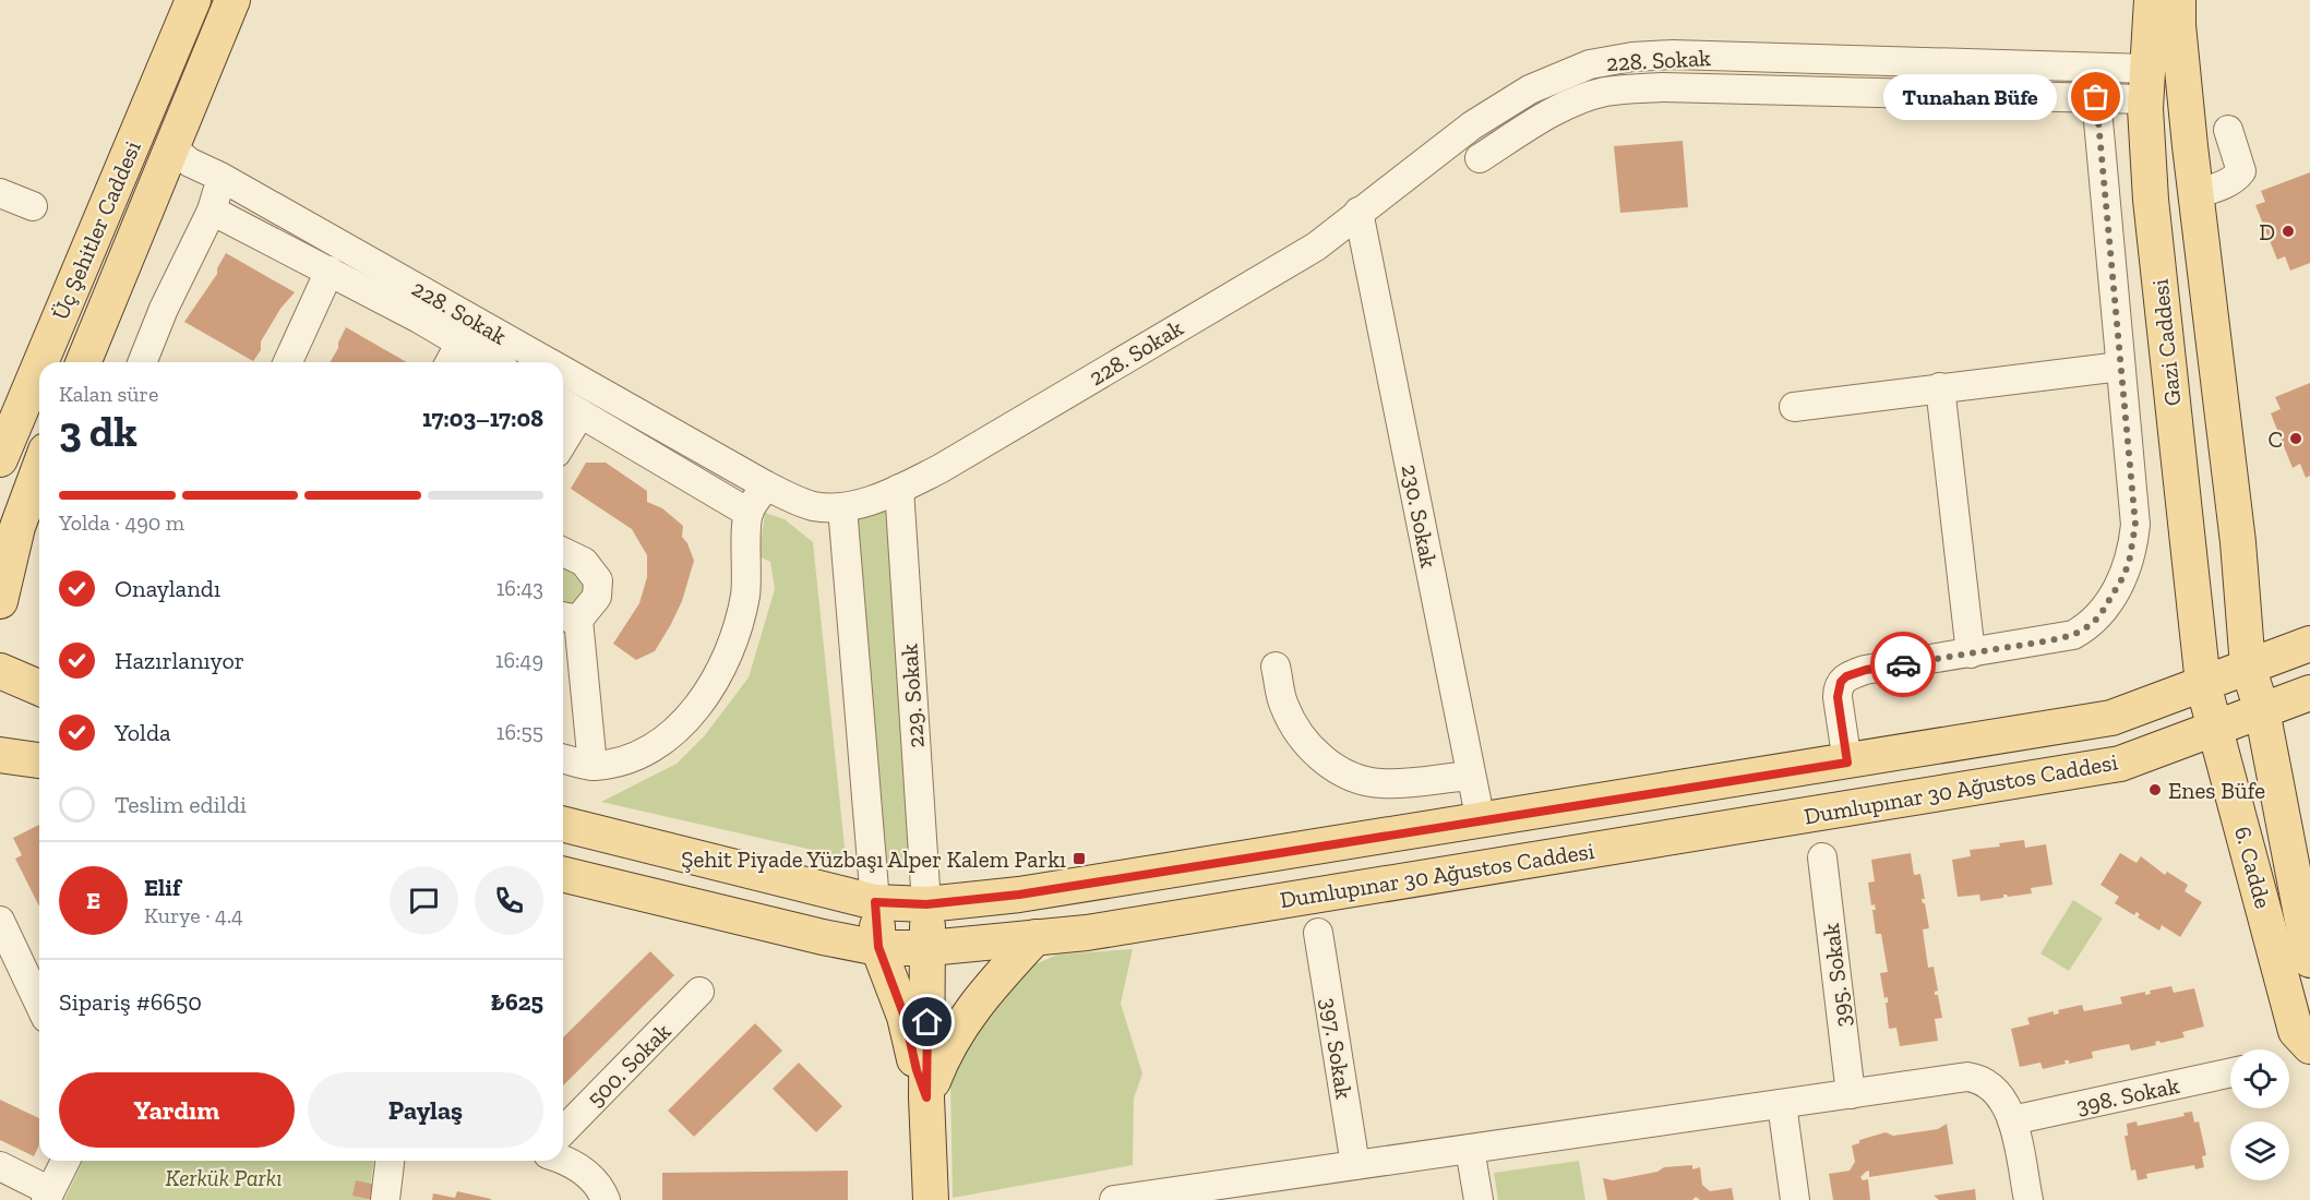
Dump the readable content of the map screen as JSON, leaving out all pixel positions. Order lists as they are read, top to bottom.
{
  "streets": {
    "main road": [
      "Üç Şehitler Caddesi",
      "Gazi Caddesi",
      "Dumlupınar 30 Ağustos Caddesi",
      "6. Cadde"
    ],
    "street": [
      "228. Sokak",
      "230. Sokak",
      "229. Sokak",
      "395. Sokak",
      "397. Sokak",
      "500. Sokak",
      "398. Sokak"
    ]
  },
  "crossings": [
    ["228. Sokak", "Üç Şehitler Caddesi"],
    ["228. Sokak", "Gazi Caddesi"],
    ["228. Sokak", "230. Sokak"],
    ["228. Sokak", "229. Sokak"],
    ["Gazi Caddesi", "Dumlupınar 30 Ağustos Caddesi"],
    ["Gazi Caddesi", "6. Cadde"],
    ["230. Sokak", "Dumlupınar 30 Ağustos Caddesi"],
    ["229. Sokak", "Dumlupınar 30 Ağustos Caddesi"],
    ["Dumlupınar 30 Ağustos Caddesi", "6. Cadde"]
  ],
  "parks": ["Kerkük Parkı"],
  "places": {
    "other": [
      "Tunahan Büfe",
      "D",
      "C",
      "Enes Büfe"
    ],
    "transit": ["Şehit Piyade Yüzbaşı Alper Kalem Parkı"]
  },
  "page": {
    "bubble": "Tunahan Büfe",
    "heading": ["3 dk", "Kalan süre", "17:03–17:08"],
    "panel": [
      "Elif",
      "Kurye · 4.4",
      "Sipariş #6650",
      "₺625"
    ],
    "bar": "Yolda · 490 m",
    "list": [
      ["Onaylandı", "16:43"],
      ["Hazırlanıyor", "16:49"],
      ["Yolda", "16:55"],
      "Teslim edildi"
    ],
    "round": "E",
    "buttons": ["Yardım", "Paylaş"]
  }
}
